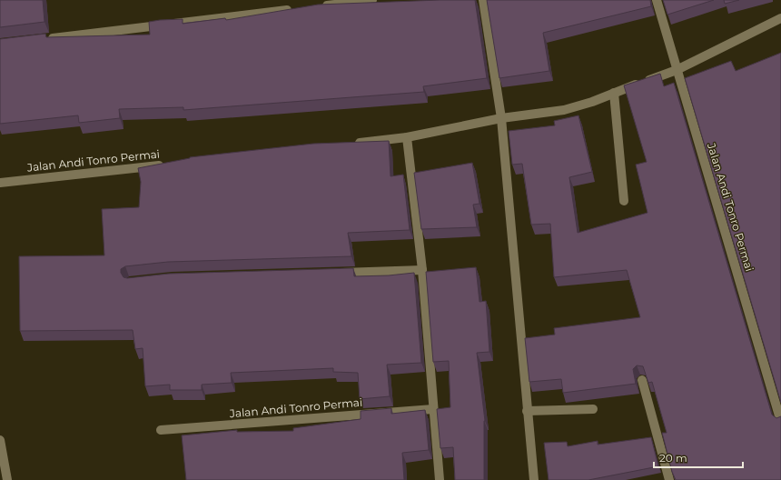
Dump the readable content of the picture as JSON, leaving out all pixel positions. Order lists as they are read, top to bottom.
{
  "streets": {
    "street": ["Jalan Andi Tonro Permai"]
  },
  "scale_bar": "20 m"
}
